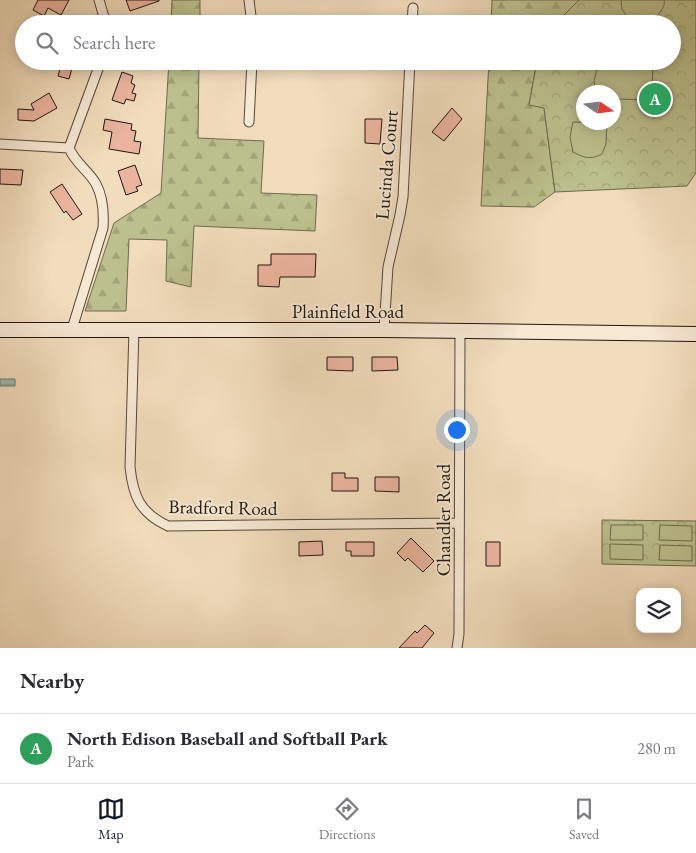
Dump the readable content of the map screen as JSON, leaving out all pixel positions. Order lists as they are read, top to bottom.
{
  "streets": {
    "street": [
      "Lucinda Court",
      "Plainfield Road",
      "Bradford Road",
      "Chandler Road"
    ]
  },
  "crossings": [
    ["Lucinda Court", "Plainfield Road"],
    ["Plainfield Road", "Bradford Road"],
    ["Plainfield Road", "Chandler Road"],
    ["Bradford Road", "Chandler Road"]
  ],
  "north": "right",
  "page": {
    "search": "Search here",
    "pins": "A",
    "heading": "Nearby",
    "list": [
      {
        "mark": "A",
        "name": "North Edison Baseball and Softball Park",
        "note": "Park",
        "value": "280 m"
      }
    ],
    "nav": ["Map", "Directions", "Saved"]
  }
}
